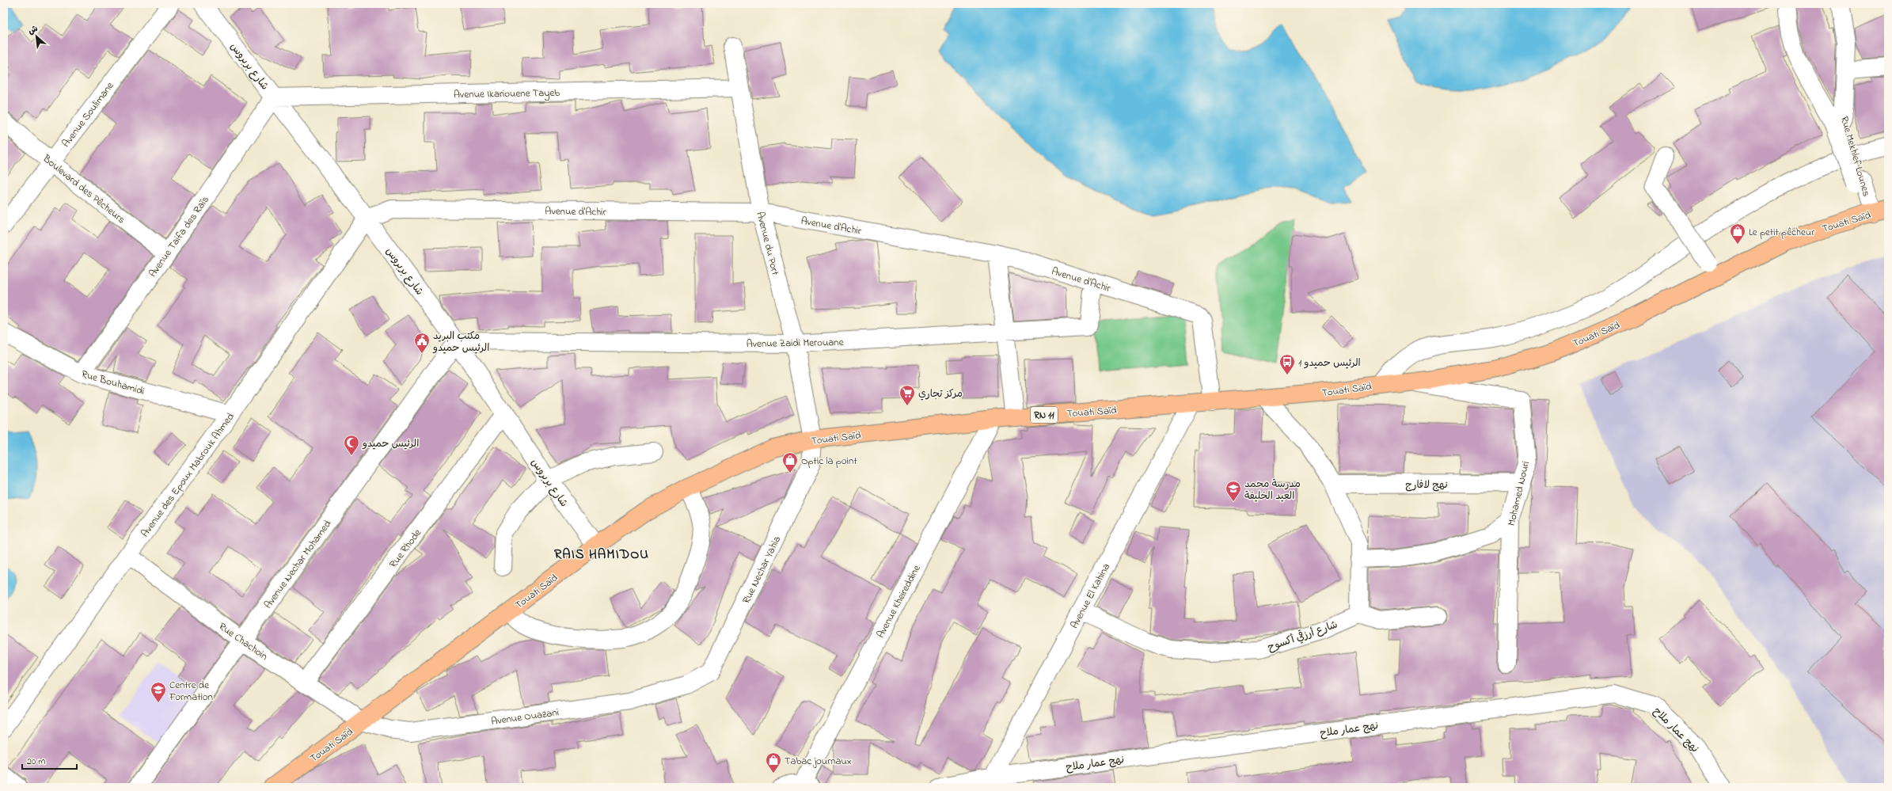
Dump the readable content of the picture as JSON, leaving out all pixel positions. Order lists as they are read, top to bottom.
{
  "streets": {
    "main road": ["Touati Saïd", "RN 11"],
    "street": [
      "شارع بربروس",
      "Avenue Ikariouene Tayeb",
      "Avenue Soulimane",
      "Rue Mekhlef Lounes",
      "Boulevard des Pêcheurs",
      "Avenue d'Achir",
      "Avenue Taifa des Raïs",
      "Avenue du Port",
      "Avenue Zaidi Merouane",
      "Rue Bouhamidi",
      "Avenue des Epoux Mabrouk Ahmed",
      "نهج لافارج",
      "Mohamed Nouri",
      "Rue Rhode",
      "Avenue Nechar Mohamed",
      "Rue Nechar Yahia",
      "Avenue El Kahina",
      "Avenue Kheireddine",
      "شارع أرزقي أكسوح",
      "Rue Chachoin",
      "Avenue Ouazani",
      "نهج عمار ملاح"
    ]
  },
  "crossings": [
    ["شارع بربروس", "Avenue Ikariouene Tayeb"],
    ["شارع بربروس", "Avenue d'Achir"],
    ["شارع بربروس", "Touati Saïd"],
    ["شارع بربروس", "Avenue Taifa des Raïs"],
    ["شارع بربروس", "Avenue Zaidi Merouane"],
    ["شارع بربروس", "Avenue des Epoux Mabrouk Ahmed"],
    ["شارع بربروس", "Rue Rhode"],
    ["شارع بربروس", "Avenue Nechar Mohamed"],
    ["Avenue Ikariouene Tayeb", "Avenue Taifa des Raïs"],
    ["Avenue Ikariouene Tayeb", "Avenue du Port"],
    ["Avenue Soulimane", "Boulevard des Pêcheurs"],
    ["Boulevard des Pêcheurs", "Avenue Taifa des Raïs"],
    ["Avenue d'Achir", "Touati Saïd"],
    ["Avenue d'Achir", "Avenue du Port"],
    ["Avenue d'Achir", "Avenue Zaidi Merouane"],
    ["Avenue d'Achir", "Avenue des Epoux Mabrouk Ahmed"],
    ["Touati Saïd", "Avenue du Port"],
    ["Touati Saïd", "Mohamed Nouri"],
    ["Touati Saïd", "Rue Nechar Yahia"],
    ["Touati Saïd", "Avenue El Kahina"],
    ["Touati Saïd", "Avenue Kheireddine"],
    ["Touati Saïd", "Rue Chachoin"],
    ["Touati Saïd", "Avenue Ouazani"],
    ["Avenue Taifa des Raïs", "Rue Bouhamidi"],
    ["Avenue du Port", "Avenue Zaidi Merouane"],
    ["Avenue du Port", "Rue Nechar Yahia"],
    ["Avenue Zaidi Merouane", "Avenue Nechar Mohamed"],
    ["Rue Bouhamidi", "Avenue des Epoux Mabrouk Ahmed"],
    ["Avenue des Epoux Mabrouk Ahmed", "Rue Chachoin"],
    ["نهج لافارج", "Mohamed Nouri"],
    ["Rue Rhode", "Rue Chachoin"],
    ["Avenue Nechar Mohamed", "Rue Chachoin"],
    ["Rue Nechar Yahia", "Avenue Ouazani"],
    ["Avenue El Kahina", "شارع أرزقي أكسوح"],
    ["Avenue El Kahina", "نهج عمار ملاح"],
    ["Rue Chachoin", "Avenue Ouazani"]
  ],
  "districts": ["RAIS HAMIDOU"],
  "places": {
    "shop": ["Le petit pêcheur", "Optic la point", "Tabac journaux"],
    "public building": ["مكتب البريد الرئيس حميدو"],
    "bus stop": ["الرئيس حميدو 1"],
    "supermarket": ["مركز تجاري"],
    "mosque": ["الرئيس حميدو"],
    "school or university": ["مدرسة محمد العيد الخليفة", "Centre de Formation"]
  },
  "scale_bar": "20 m",
  "north": "top left"
}
